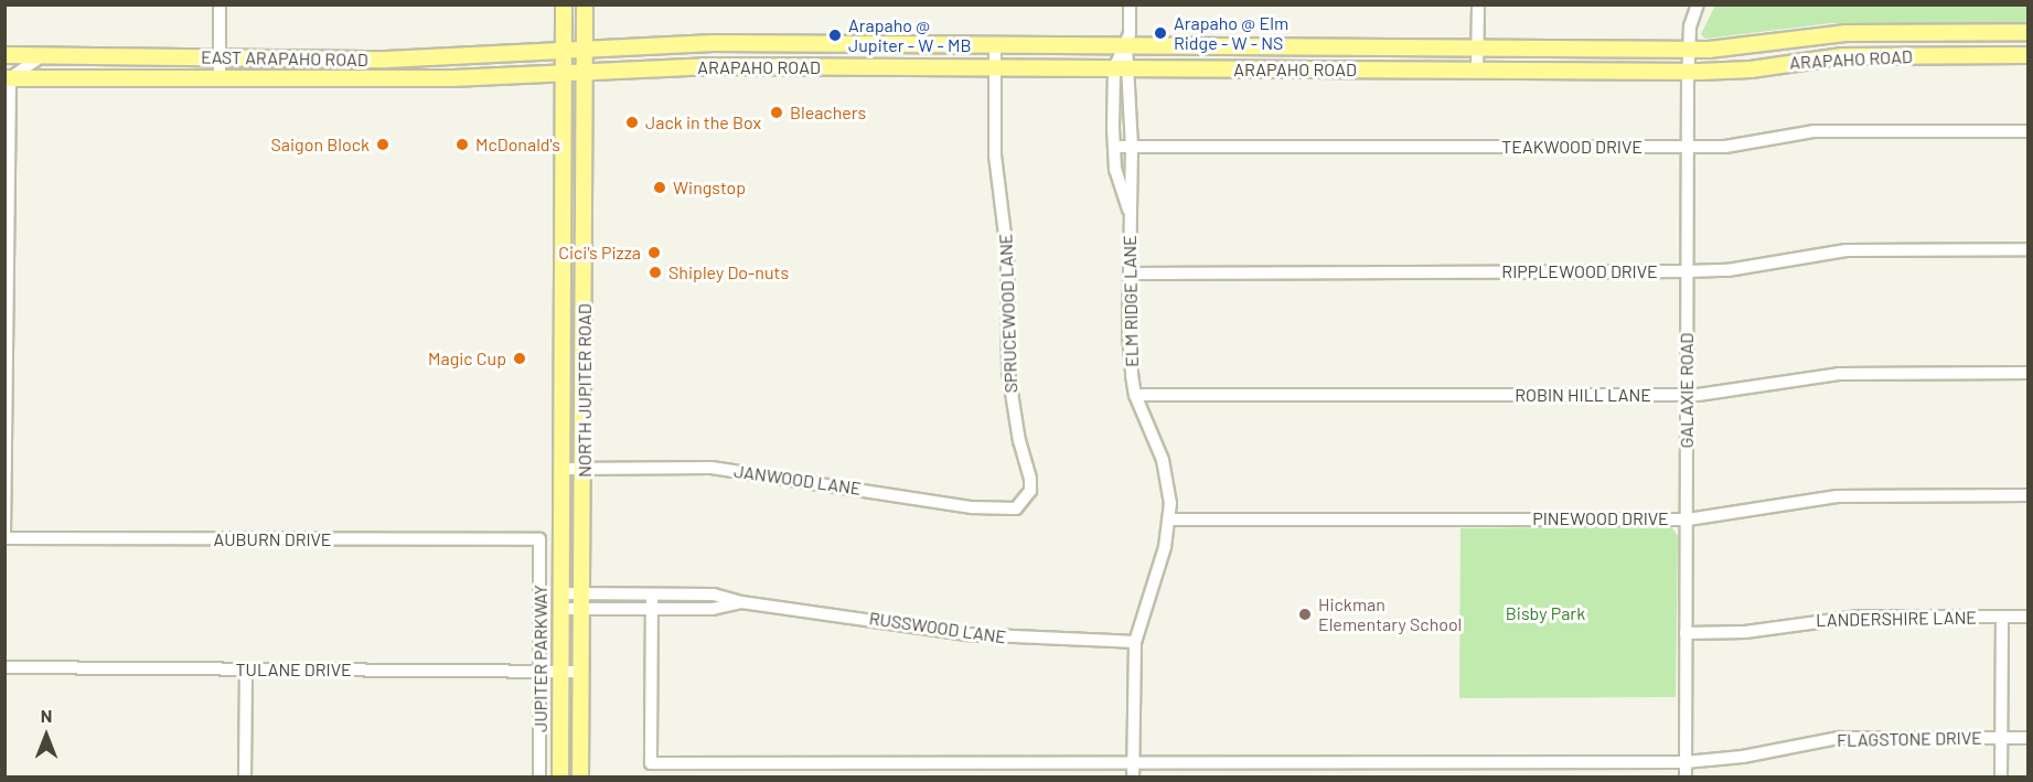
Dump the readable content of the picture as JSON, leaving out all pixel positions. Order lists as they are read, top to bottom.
{
  "streets": {
    "main road": ["EAST ARAPAHO ROAD", "ARAPAHO ROAD", "NORTH JUPITER ROAD"],
    "street": [
      "TEAKWOOD DRIVE",
      "RIPPLEWOOD DRIVE",
      "ELM RIDGE LANE",
      "SPRUCEWOOD LANE",
      "GALAXIE ROAD",
      "ROBIN HILL LANE",
      "JANWOOD LANE",
      "PINEWOOD DRIVE",
      "AUBURN DRIVE",
      "LANDERSHIRE LANE",
      "RUSSWOOD LANE",
      "JUPITER PARKWAY",
      "TULANE DRIVE",
      "FLAGSTONE DRIVE"
    ]
  },
  "crossings": [
    ["EAST ARAPAHO ROAD", "ARAPAHO ROAD"],
    ["EAST ARAPAHO ROAD", "NORTH JUPITER ROAD"],
    ["ARAPAHO ROAD", "ELM RIDGE LANE"],
    ["ARAPAHO ROAD", "SPRUCEWOOD LANE"],
    ["ARAPAHO ROAD", "NORTH JUPITER ROAD"],
    ["ARAPAHO ROAD", "GALAXIE ROAD"],
    ["TEAKWOOD DRIVE", "ELM RIDGE LANE"],
    ["TEAKWOOD DRIVE", "GALAXIE ROAD"],
    ["RIPPLEWOOD DRIVE", "ELM RIDGE LANE"],
    ["RIPPLEWOOD DRIVE", "GALAXIE ROAD"],
    ["ELM RIDGE LANE", "ROBIN HILL LANE"],
    ["ELM RIDGE LANE", "PINEWOOD DRIVE"],
    ["ELM RIDGE LANE", "RUSSWOOD LANE"],
    ["ELM RIDGE LANE", "FLAGSTONE DRIVE"],
    ["SPRUCEWOOD LANE", "JANWOOD LANE"],
    ["NORTH JUPITER ROAD", "JANWOOD LANE"],
    ["NORTH JUPITER ROAD", "RUSSWOOD LANE"],
    ["NORTH JUPITER ROAD", "TULANE DRIVE"],
    ["GALAXIE ROAD", "ROBIN HILL LANE"],
    ["GALAXIE ROAD", "PINEWOOD DRIVE"],
    ["GALAXIE ROAD", "LANDERSHIRE LANE"],
    ["GALAXIE ROAD", "FLAGSTONE DRIVE"],
    ["AUBURN DRIVE", "JUPITER PARKWAY"],
    ["RUSSWOOD LANE", "FLAGSTONE DRIVE"],
    ["JUPITER PARKWAY", "TULANE DRIVE"]
  ],
  "parks": ["Bisby Park"],
  "places": [
    "Arapaho @ Elm Ridge - W - NS",
    "Arapaho @ Jupiter - W - MB",
    "Bleachers",
    "Jack in the Box",
    "Saigon Block",
    "McDonald's",
    "Wingstop",
    "Cici's Pizza",
    "Shipley Do-nuts",
    "Magic Cup",
    "Hickman Elementary School"
  ],
  "north": "top"
}
